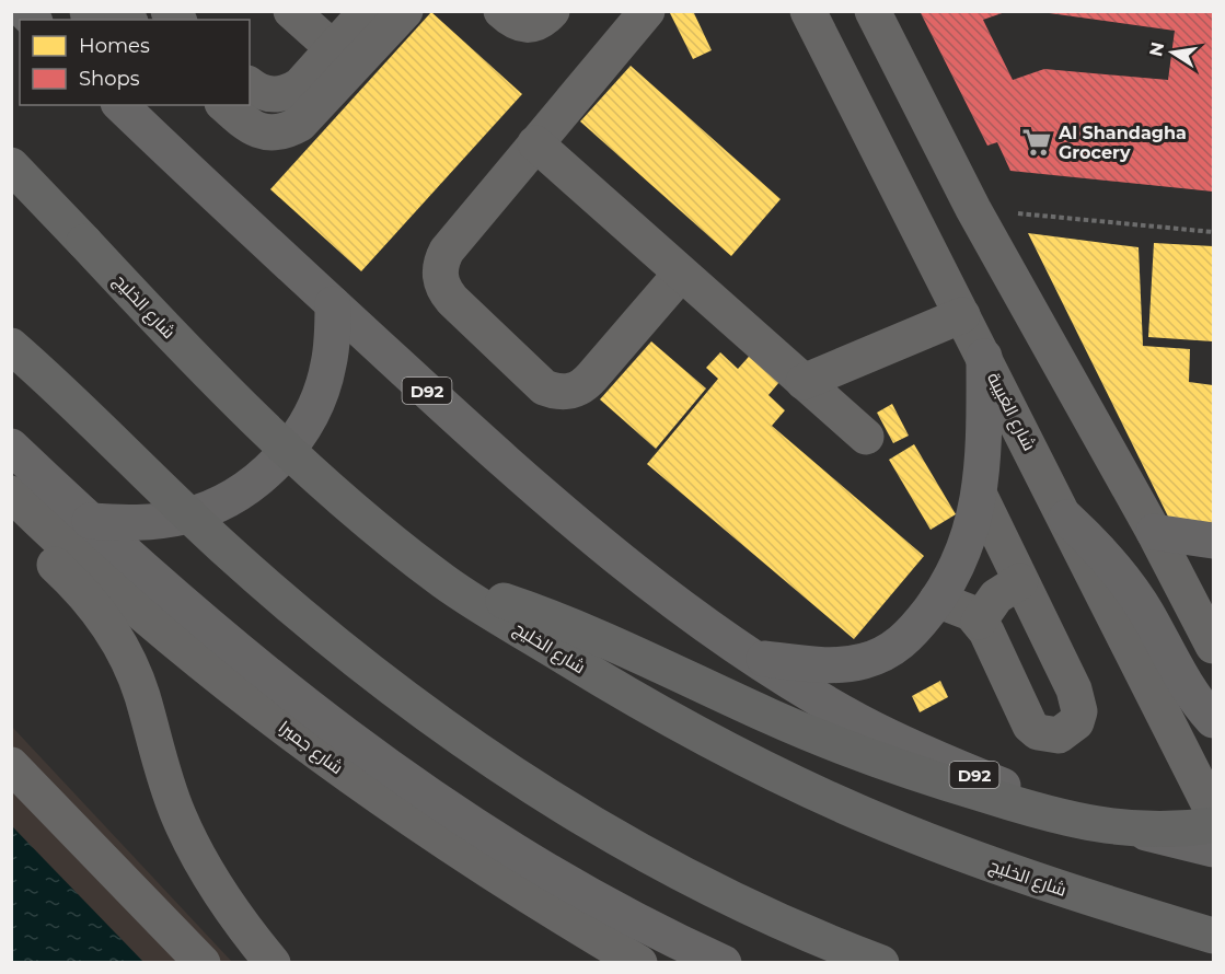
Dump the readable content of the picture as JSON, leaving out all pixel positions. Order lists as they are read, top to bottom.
{
  "streets": {
    "highway": ["شارع الخليج"],
    "main road": ["D92"],
    "street": ["شارع الغبيبة", "شارع جميرا"]
  },
  "places": {
    "supermarket": ["Al Shandagha Grocery"]
  },
  "legend": ["Homes", "Shops"],
  "north": "left"
}
